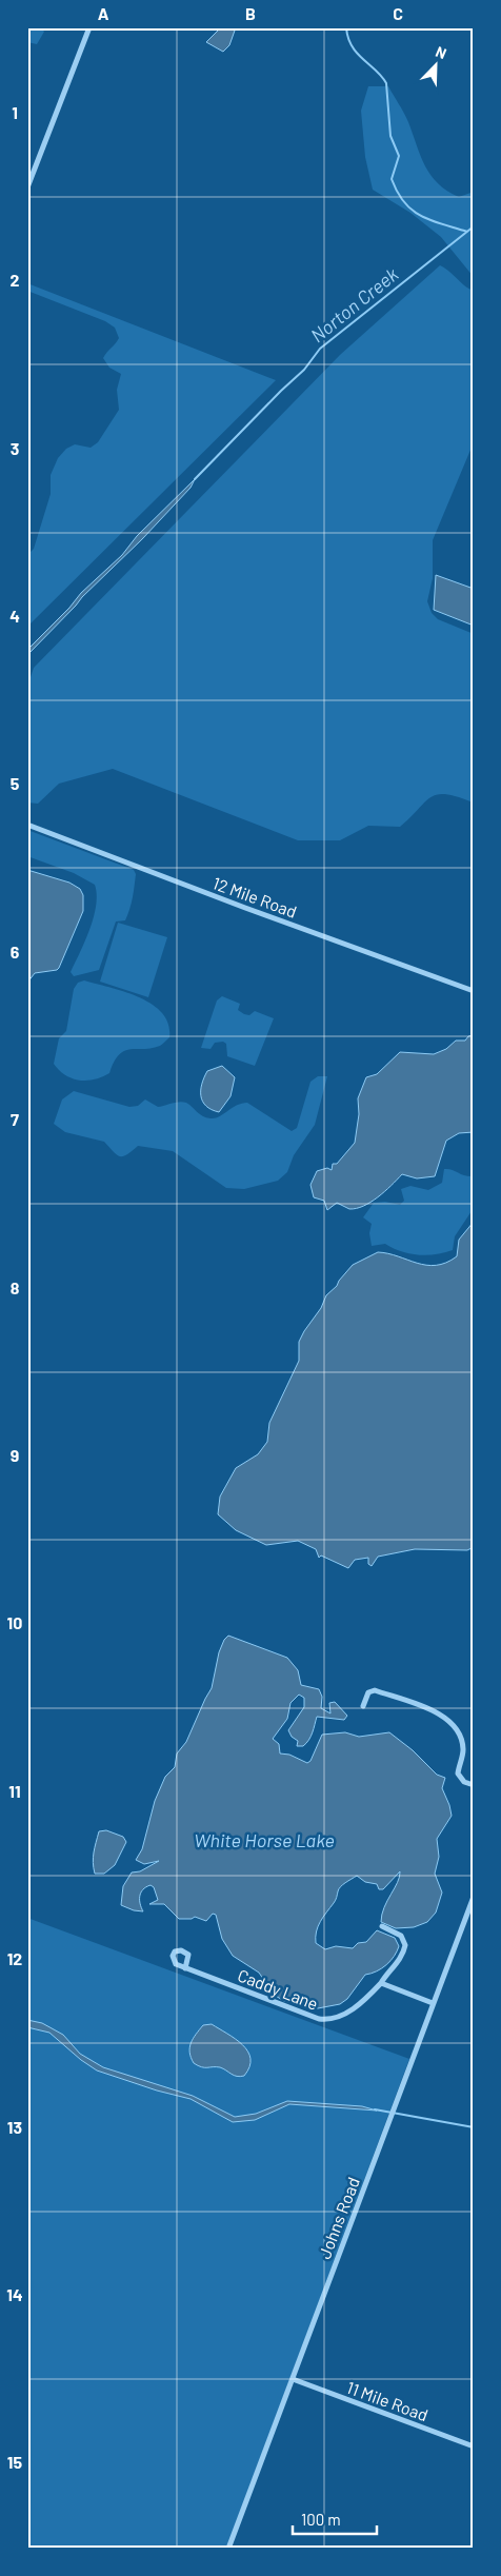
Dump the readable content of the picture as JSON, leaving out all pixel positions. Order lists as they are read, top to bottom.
{
  "streets": {
    "street": [
      "12 Mile Road",
      "Caddy Lane",
      "Johns Road",
      "11 Mile Road"
    ]
  },
  "crossings": [
    ["Johns Road", "11 Mile Road"]
  ],
  "water": ["Norton Creek", "White Horse Lake"],
  "scale_bar": "100 m",
  "north": "top right",
  "grid": {
    "columns": ["A", "B", "C"],
    "rows": [
      "1",
      "2",
      "3",
      "4",
      "5",
      "6",
      "7",
      "8",
      "9",
      "10",
      "11",
      "12",
      "13",
      "14",
      "15"
    ]
  }
}
